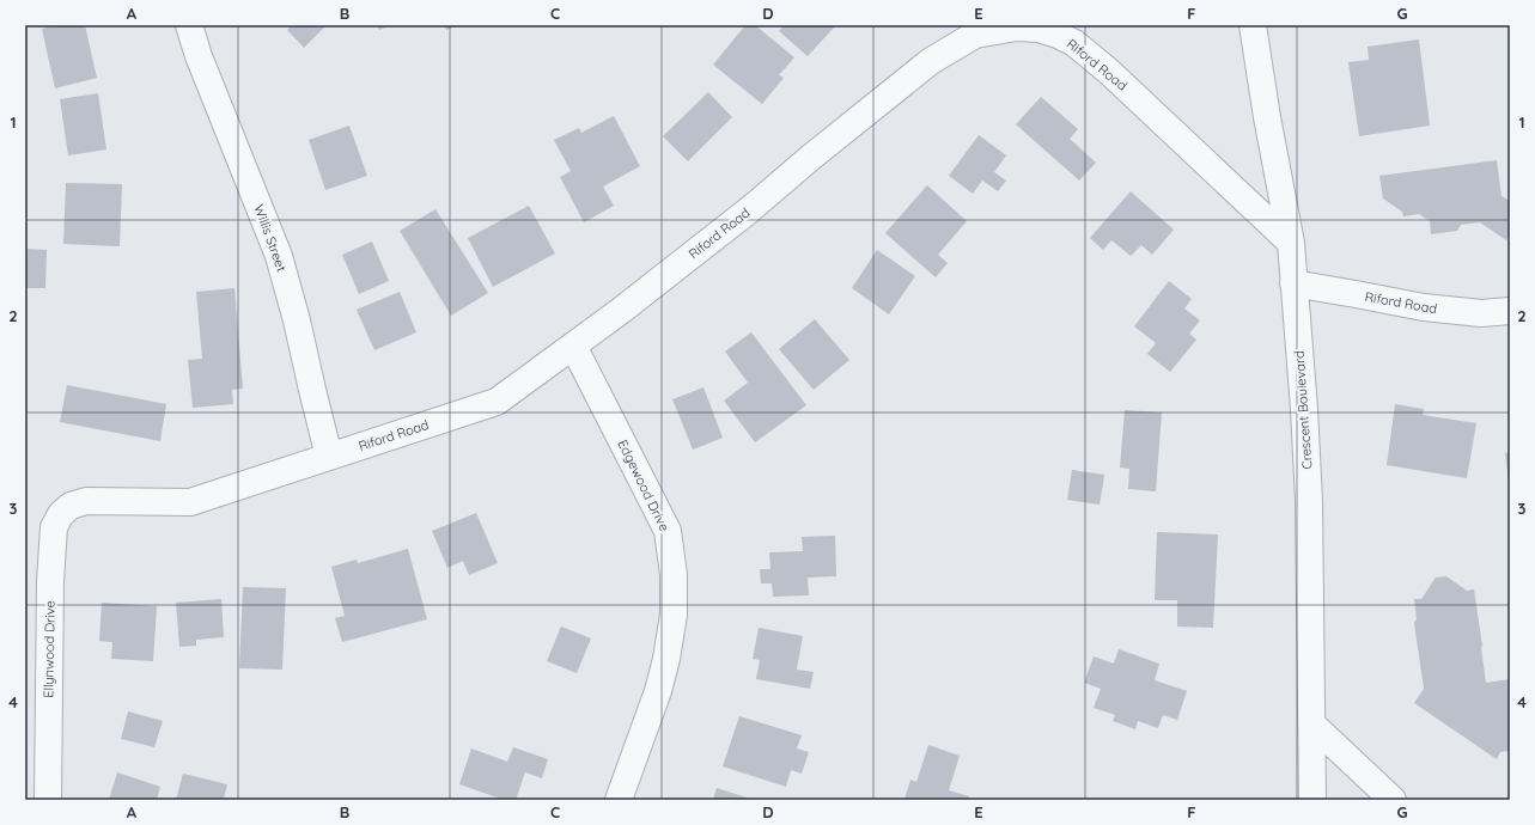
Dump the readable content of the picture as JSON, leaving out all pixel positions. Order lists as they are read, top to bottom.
{
  "streets": {
    "street": [
      "Riford Road",
      "Willis Street",
      "Crescent Boulevard",
      "Edgewood Drive",
      "Ellynwood Drive"
    ]
  },
  "crossings": [
    ["Riford Road", "Willis Street"],
    ["Riford Road", "Crescent Boulevard"],
    ["Riford Road", "Edgewood Drive"],
    ["Riford Road", "Ellynwood Drive"]
  ],
  "grid": {
    "columns": [
      "A",
      "B",
      "C",
      "D",
      "E",
      "F",
      "G"
    ],
    "rows": [
      "1",
      "2",
      "3",
      "4"
    ]
  }
}
